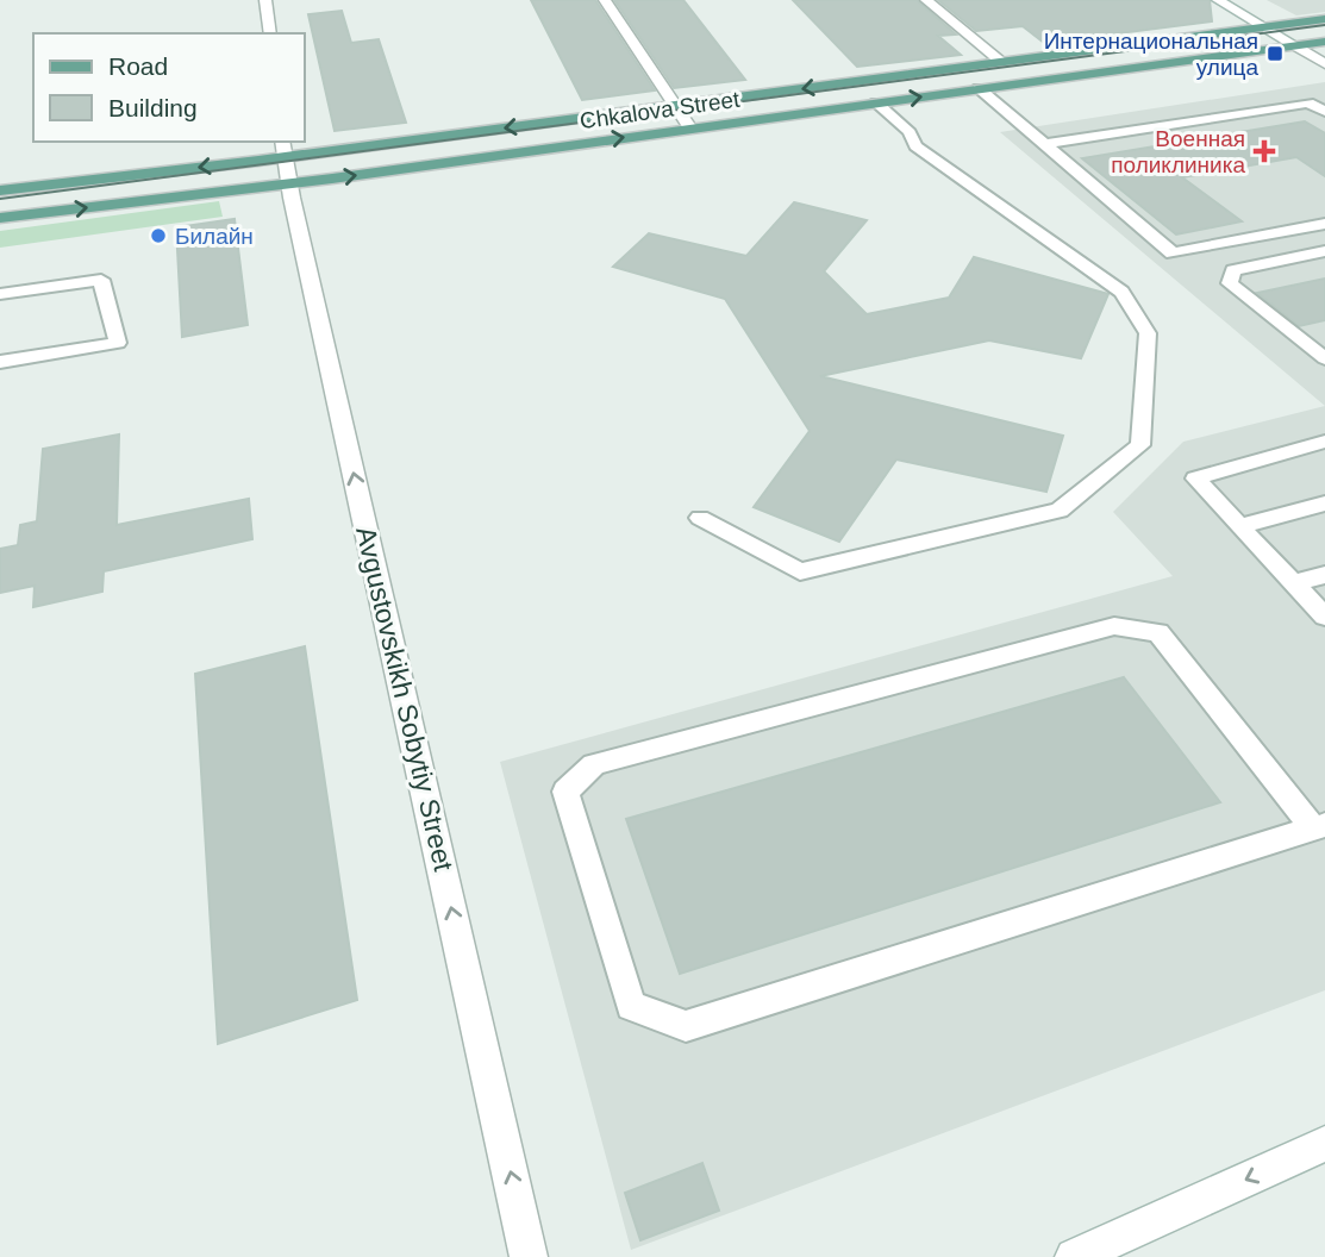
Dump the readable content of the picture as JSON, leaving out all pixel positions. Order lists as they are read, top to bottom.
{
  "streets": {
    "main road": ["Chkalova Street"],
    "street": ["Avgustovskikh Sobytiy Street"]
  },
  "crossings": [
    ["Chkalova Street", "Avgustovskikh Sobytiy Street"]
  ],
  "one_way": ["Avgustovskikh Sobytiy Street"],
  "places": {
    "transit": ["Интернациональная улица"],
    "health": ["Военная поликлиника"],
    "other": ["Билайн"]
  },
  "legend": ["Road", "Building"]
}
